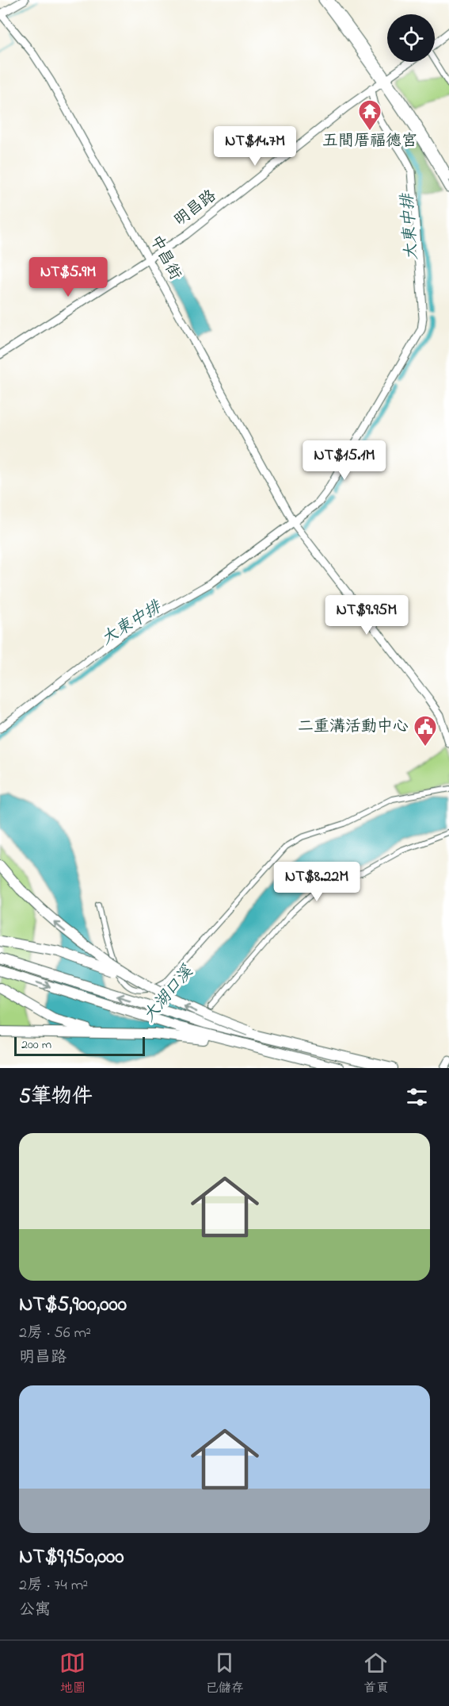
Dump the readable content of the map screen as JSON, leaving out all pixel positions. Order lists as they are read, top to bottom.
{
  "streets": {
    "street": ["明昌路", "中昌街"]
  },
  "crossings": [
    ["明昌路", "中昌街"]
  ],
  "water": ["大東中排", "大湖口溪"],
  "places": {
    "temple": ["五間厝福德宮"],
    "public building": ["二重溝活動中心"]
  },
  "scale_bar": "200 m",
  "page": {
    "price": [
      "NT$14.7M",
      "NT$5.9M",
      "NT$15.1M",
      "NT$9.95M",
      "NT$8.22M"
    ],
    "scale": "200 m",
    "heading": "5筆物件",
    "list": [
      {
        "name": "NT$5,900,000",
        "note": "2房 · 56 m² · 明昌路"
      },
      {
        "name": "NT$9,950,000",
        "note": "2房 · 74 m² · 公寓"
      }
    ],
    "tabs": ["地圖", "已儲存", "首頁"]
  }
}
